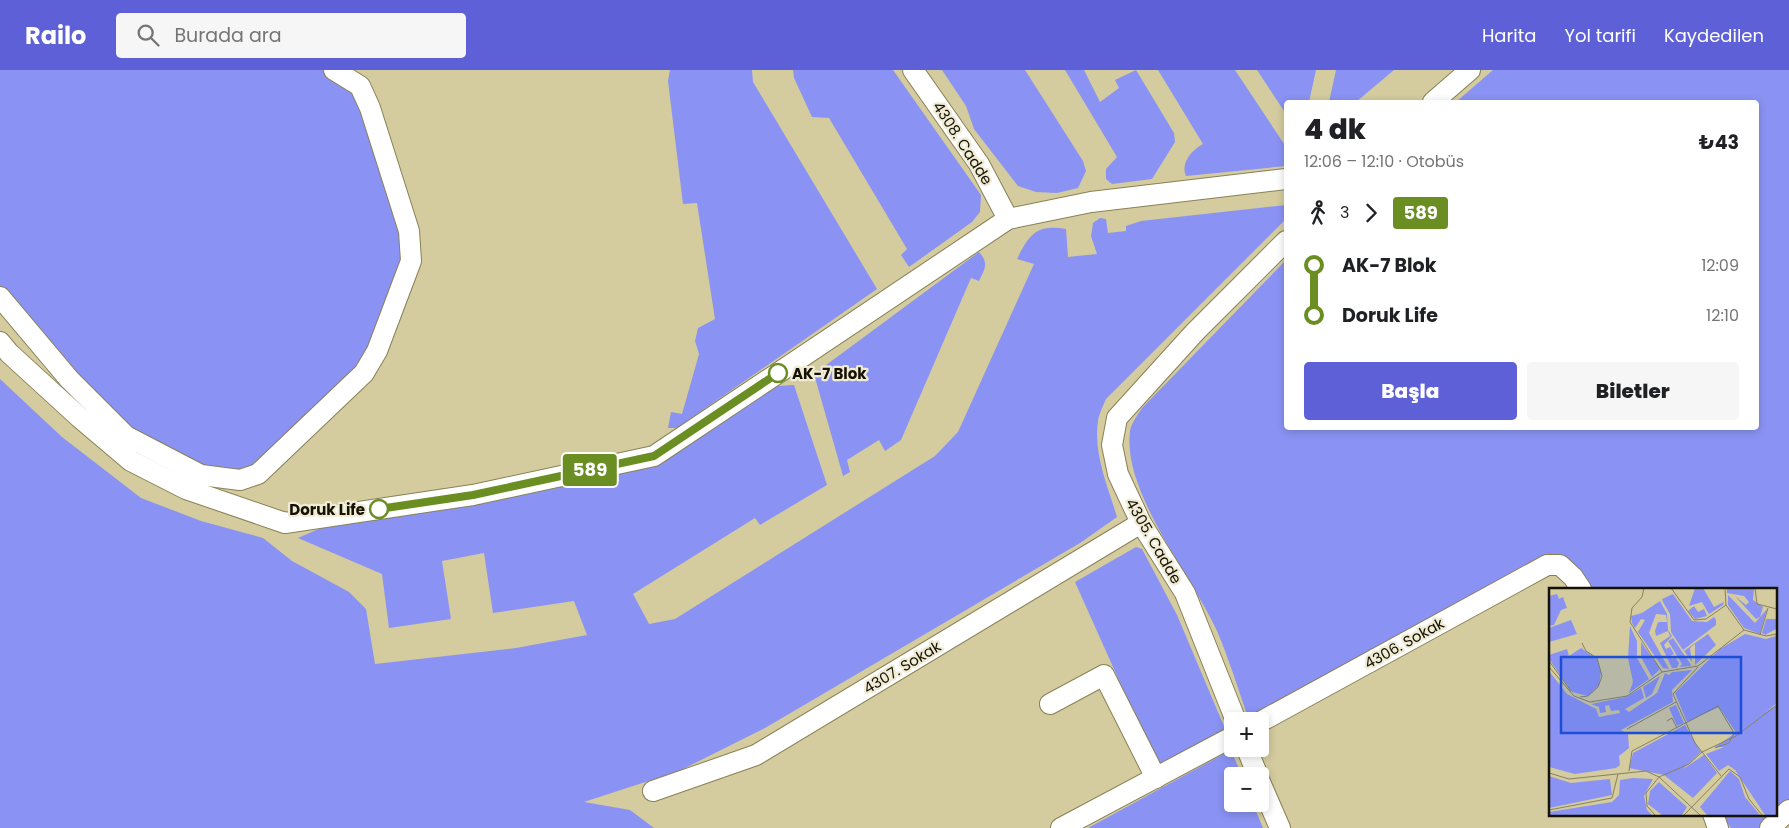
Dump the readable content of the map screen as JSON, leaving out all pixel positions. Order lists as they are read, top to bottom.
{
  "streets": {
    "street": [
      "4308. Cadde",
      "4305. Cadde",
      "4306. Sokak",
      "4307. Sokak"
    ]
  },
  "crossings": [
    ["4305. Cadde", "4307. Sokak"]
  ],
  "places": ["AK-7 Blok", "Doruk Life"],
  "lines": ["bus line 589"],
  "page": {
    "header": "Railo",
    "search": "Burada ara",
    "nav": ["Harita", "Yol tarifi", "Kaydedilen"],
    "on_map": "589",
    "heading": ["4 dk", "12:06 – 12:10 · Otobüs", "₺43"],
    "legs": ["3", "589"],
    "list": [
      {
        "name": "AK-7 Blok",
        "value": "12:09"
      },
      {
        "name": "Doruk Life",
        "value": "12:10"
      }
    ],
    "buttons": ["Başla", "Biletler"],
    "map_buttons": ["+", "−"]
  }
}
